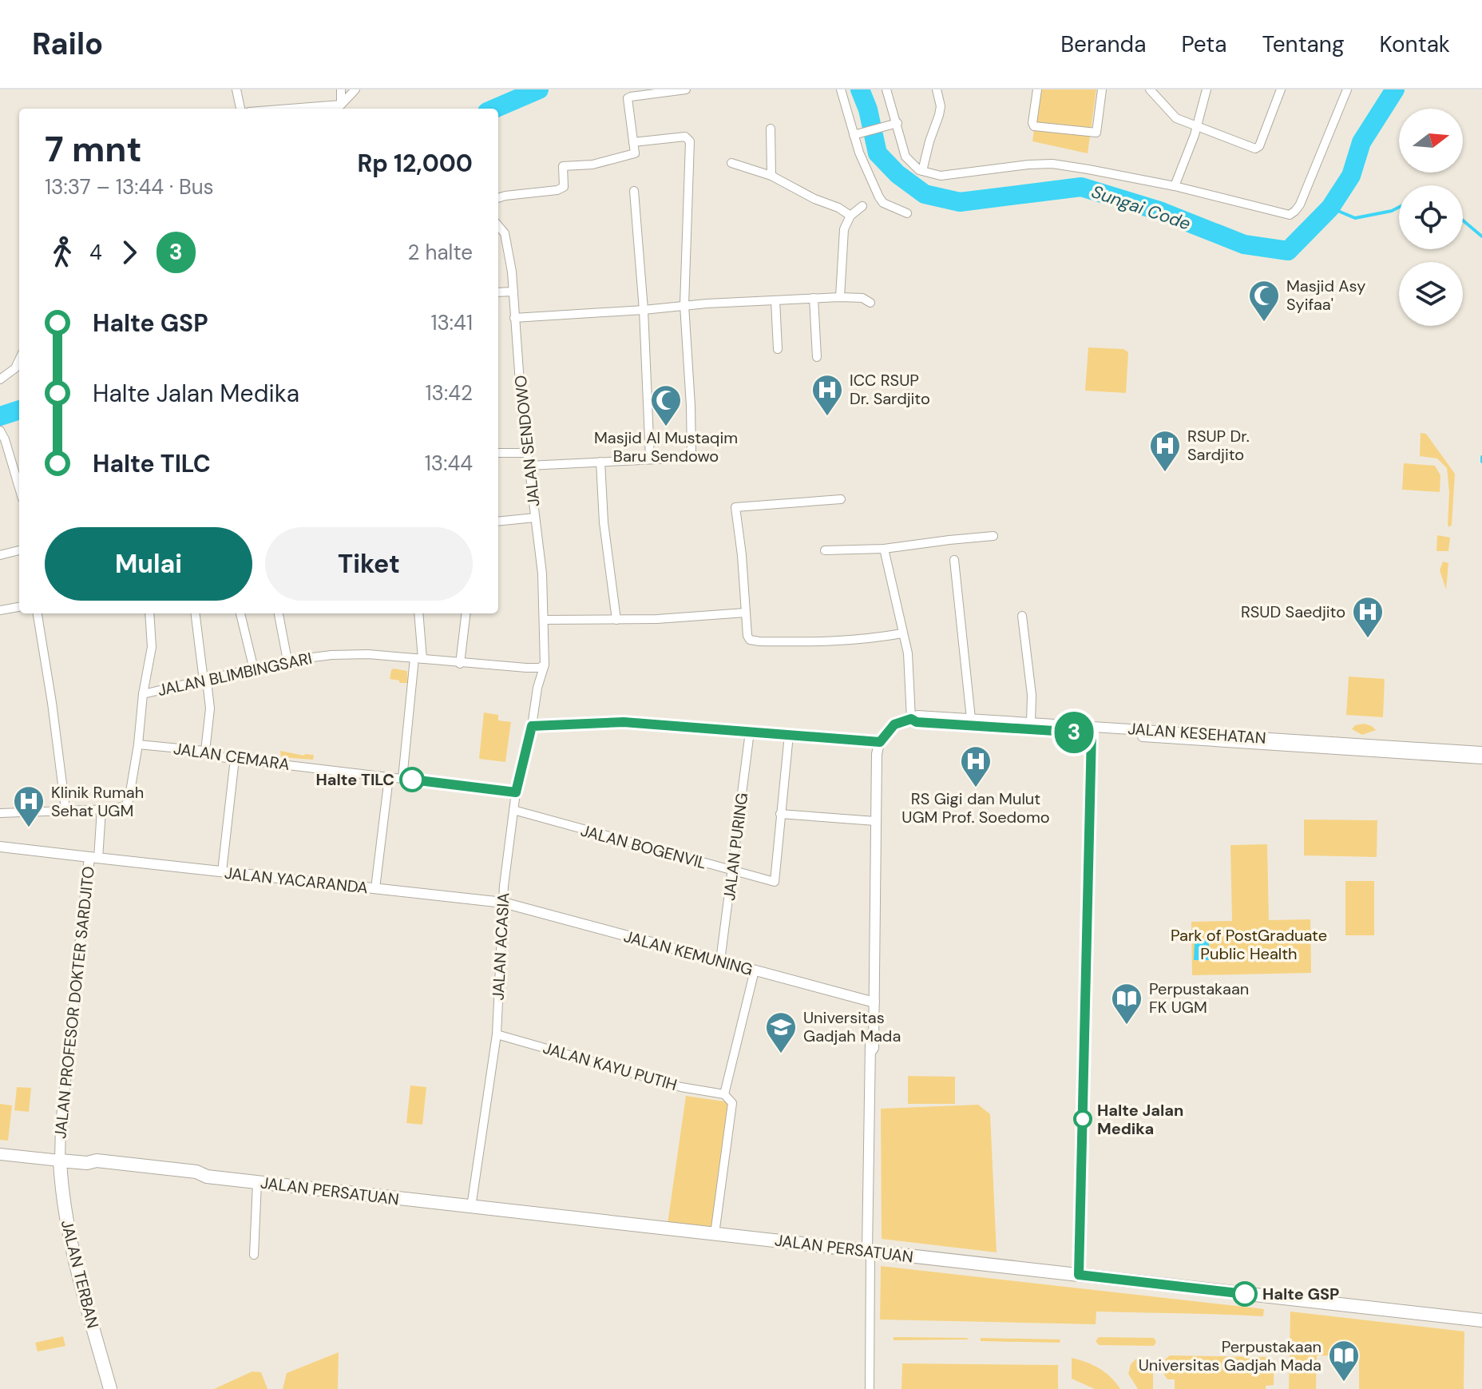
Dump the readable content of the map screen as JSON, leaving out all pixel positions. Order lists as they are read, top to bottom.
{
  "streets": {
    "main road": ["JALAN PERSATUAN", "JALAN TERBAN"],
    "street": [
      "JALAN SENDOWO",
      "JALAN BLIMBINGSARI",
      "JALAN KESEHATAN",
      "JALAN CEMARA",
      "JALAN BOGENVIL",
      "JALAN PURING",
      "JALAN YACARANDA",
      "JALAN ACASIA",
      "JALAN KEMUNING",
      "JALAN PROFESOR DOKTER SARDJITO",
      "JALAN KAYU PUTIH"
    ]
  },
  "crossings": [
    ["JALAN SENDOWO", "JALAN BLIMBINGSARI"],
    ["JALAN SENDOWO", "JALAN ACASIA"],
    ["JALAN BLIMBINGSARI", "JALAN CEMARA"],
    ["JALAN CEMARA", "JALAN ACASIA"],
    ["JALAN BOGENVIL", "JALAN PURING"],
    ["JALAN BOGENVIL", "JALAN ACASIA"],
    ["JALAN PURING", "JALAN KEMUNING"],
    ["JALAN YACARANDA", "JALAN ACASIA"],
    ["JALAN YACARANDA", "JALAN KEMUNING"],
    ["JALAN YACARANDA", "JALAN PROFESOR DOKTER SARDJITO"],
    ["JALAN ACASIA", "JALAN KEMUNING"],
    ["JALAN ACASIA", "JALAN KAYU PUTIH"],
    ["JALAN ACASIA", "JALAN PERSATUAN"],
    ["JALAN PROFESOR DOKTER SARDJITO", "JALAN PERSATUAN"],
    ["JALAN PROFESOR DOKTER SARDJITO", "JALAN TERBAN"],
    ["JALAN PERSATUAN", "JALAN TERBAN"]
  ],
  "water": ["Sungai Code"],
  "parks": ["Park of PostGraduate Public Health"],
  "places": {
    "mosque": ["Masjid Asy Syifaa'", "Masjid Al Mustaqim Baru Sendowo"],
    "hospital": [
      "ICC RSUP Dr. Sardjito",
      "RSUP Dr. Sardjito",
      "RSUD Saedjito",
      "RS Gigi dan Mulut UGM Prof. Soedomo",
      "Klinik Rumah Sehat UGM"
    ],
    "other": ["Halte TILC", "Halte Jalan Medika", "Halte GSP"],
    "library": ["Perpustakaan FK UGM", "Perpustakaan Universitas Gadjah Mada"],
    "school or university": ["Universitas Gadjah Mada"]
  },
  "lines": ["bus line 3"],
  "north": "right",
  "page": {
    "header": "Railo",
    "nav": [
      "Beranda",
      "Peta",
      "Tentang",
      "Kontak"
    ],
    "on_map": "3",
    "heading": ["7 mnt", "13:37 – 13:44 · Bus", "Rp 12,000"],
    "legs": ["4", "3", "2 halte"],
    "list": [
      {
        "name": "Halte GSP",
        "value": "13:41"
      },
      {
        "name": "Halte Jalan Medika",
        "value": "13:42"
      },
      {
        "name": "Halte TILC",
        "value": "13:44"
      }
    ],
    "buttons": ["Mulai", "Tiket"]
  }
}
